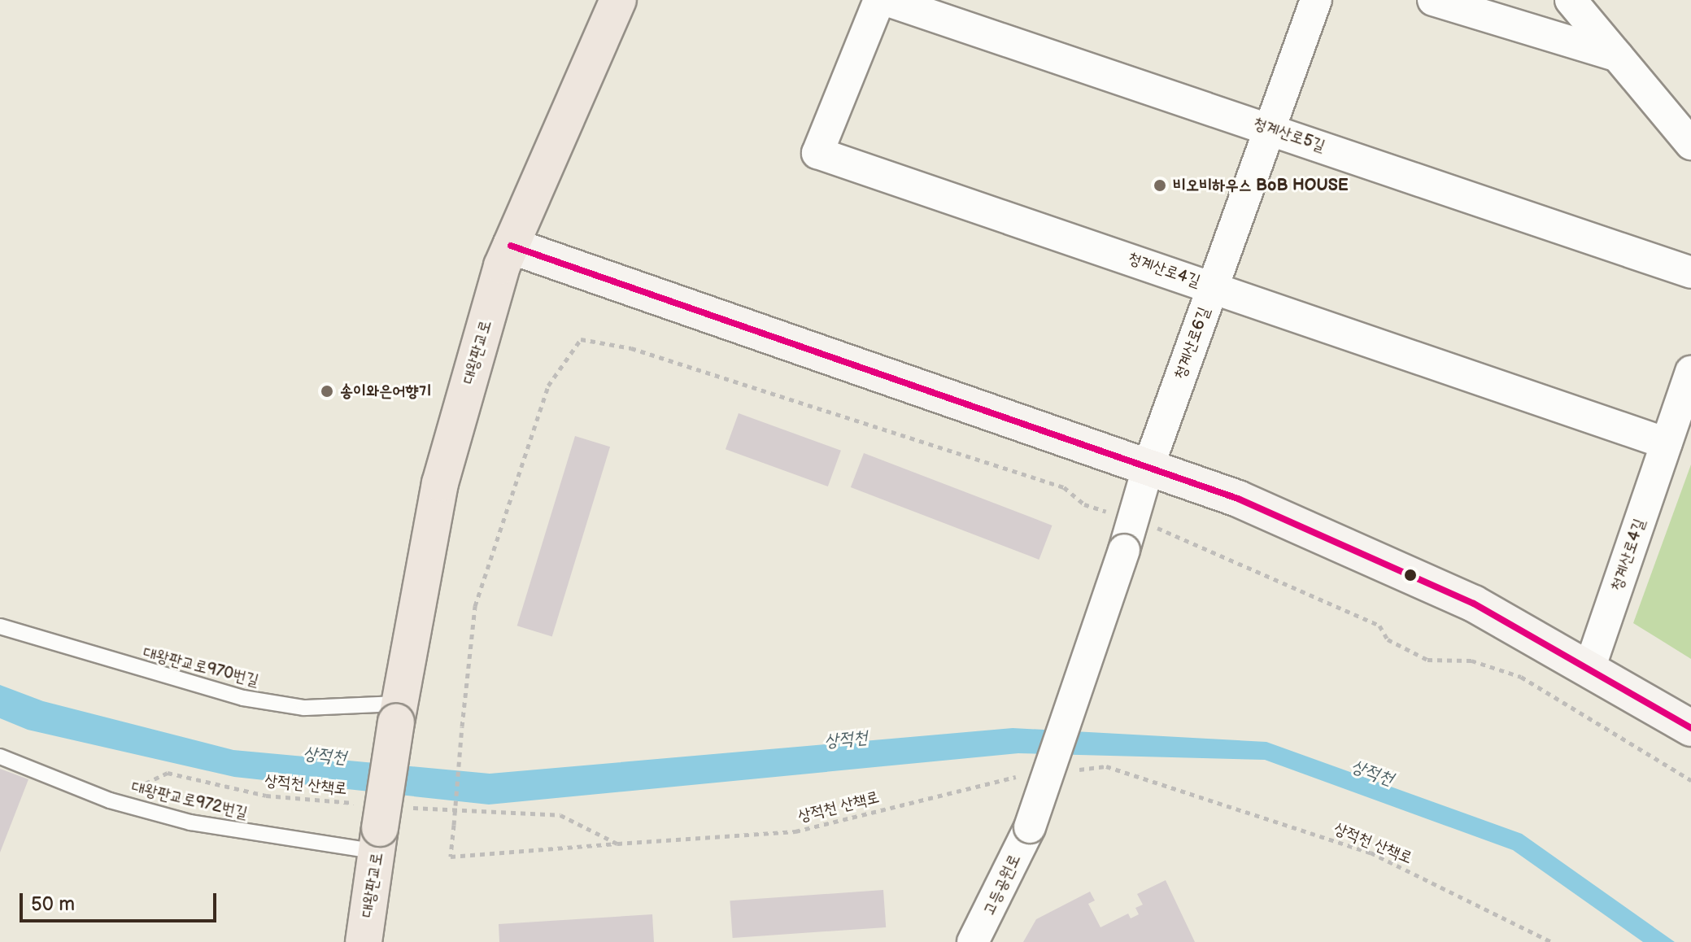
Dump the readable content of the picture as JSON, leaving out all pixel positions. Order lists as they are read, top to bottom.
{
  "streets": {
    "main road": ["대왕판교로"],
    "street": [
      "청계산로5길",
      "청계산로4길",
      "청계산로6길",
      "고등공원로"
    ],
    "lane": ["대왕판교로970번길", "대왕판교로972번길"],
    "path": ["상적천 산책로"]
  },
  "crossings": [
    ["청계산로5길", "청계산로6길"],
    ["청계산로4길", "청계산로6길"],
    ["대왕판교로", "대왕판교로970번길"],
    ["대왕판교로", "상적천 산책로"],
    ["대왕판교로", "대왕판교로972번길"],
    ["상적천 산책로", "대왕판교로972번길"]
  ],
  "water": ["상적천"],
  "places": ["비오비하우스 BoB HOUSE", "송이와은어향기"],
  "scale_bar": "50 m"
}
